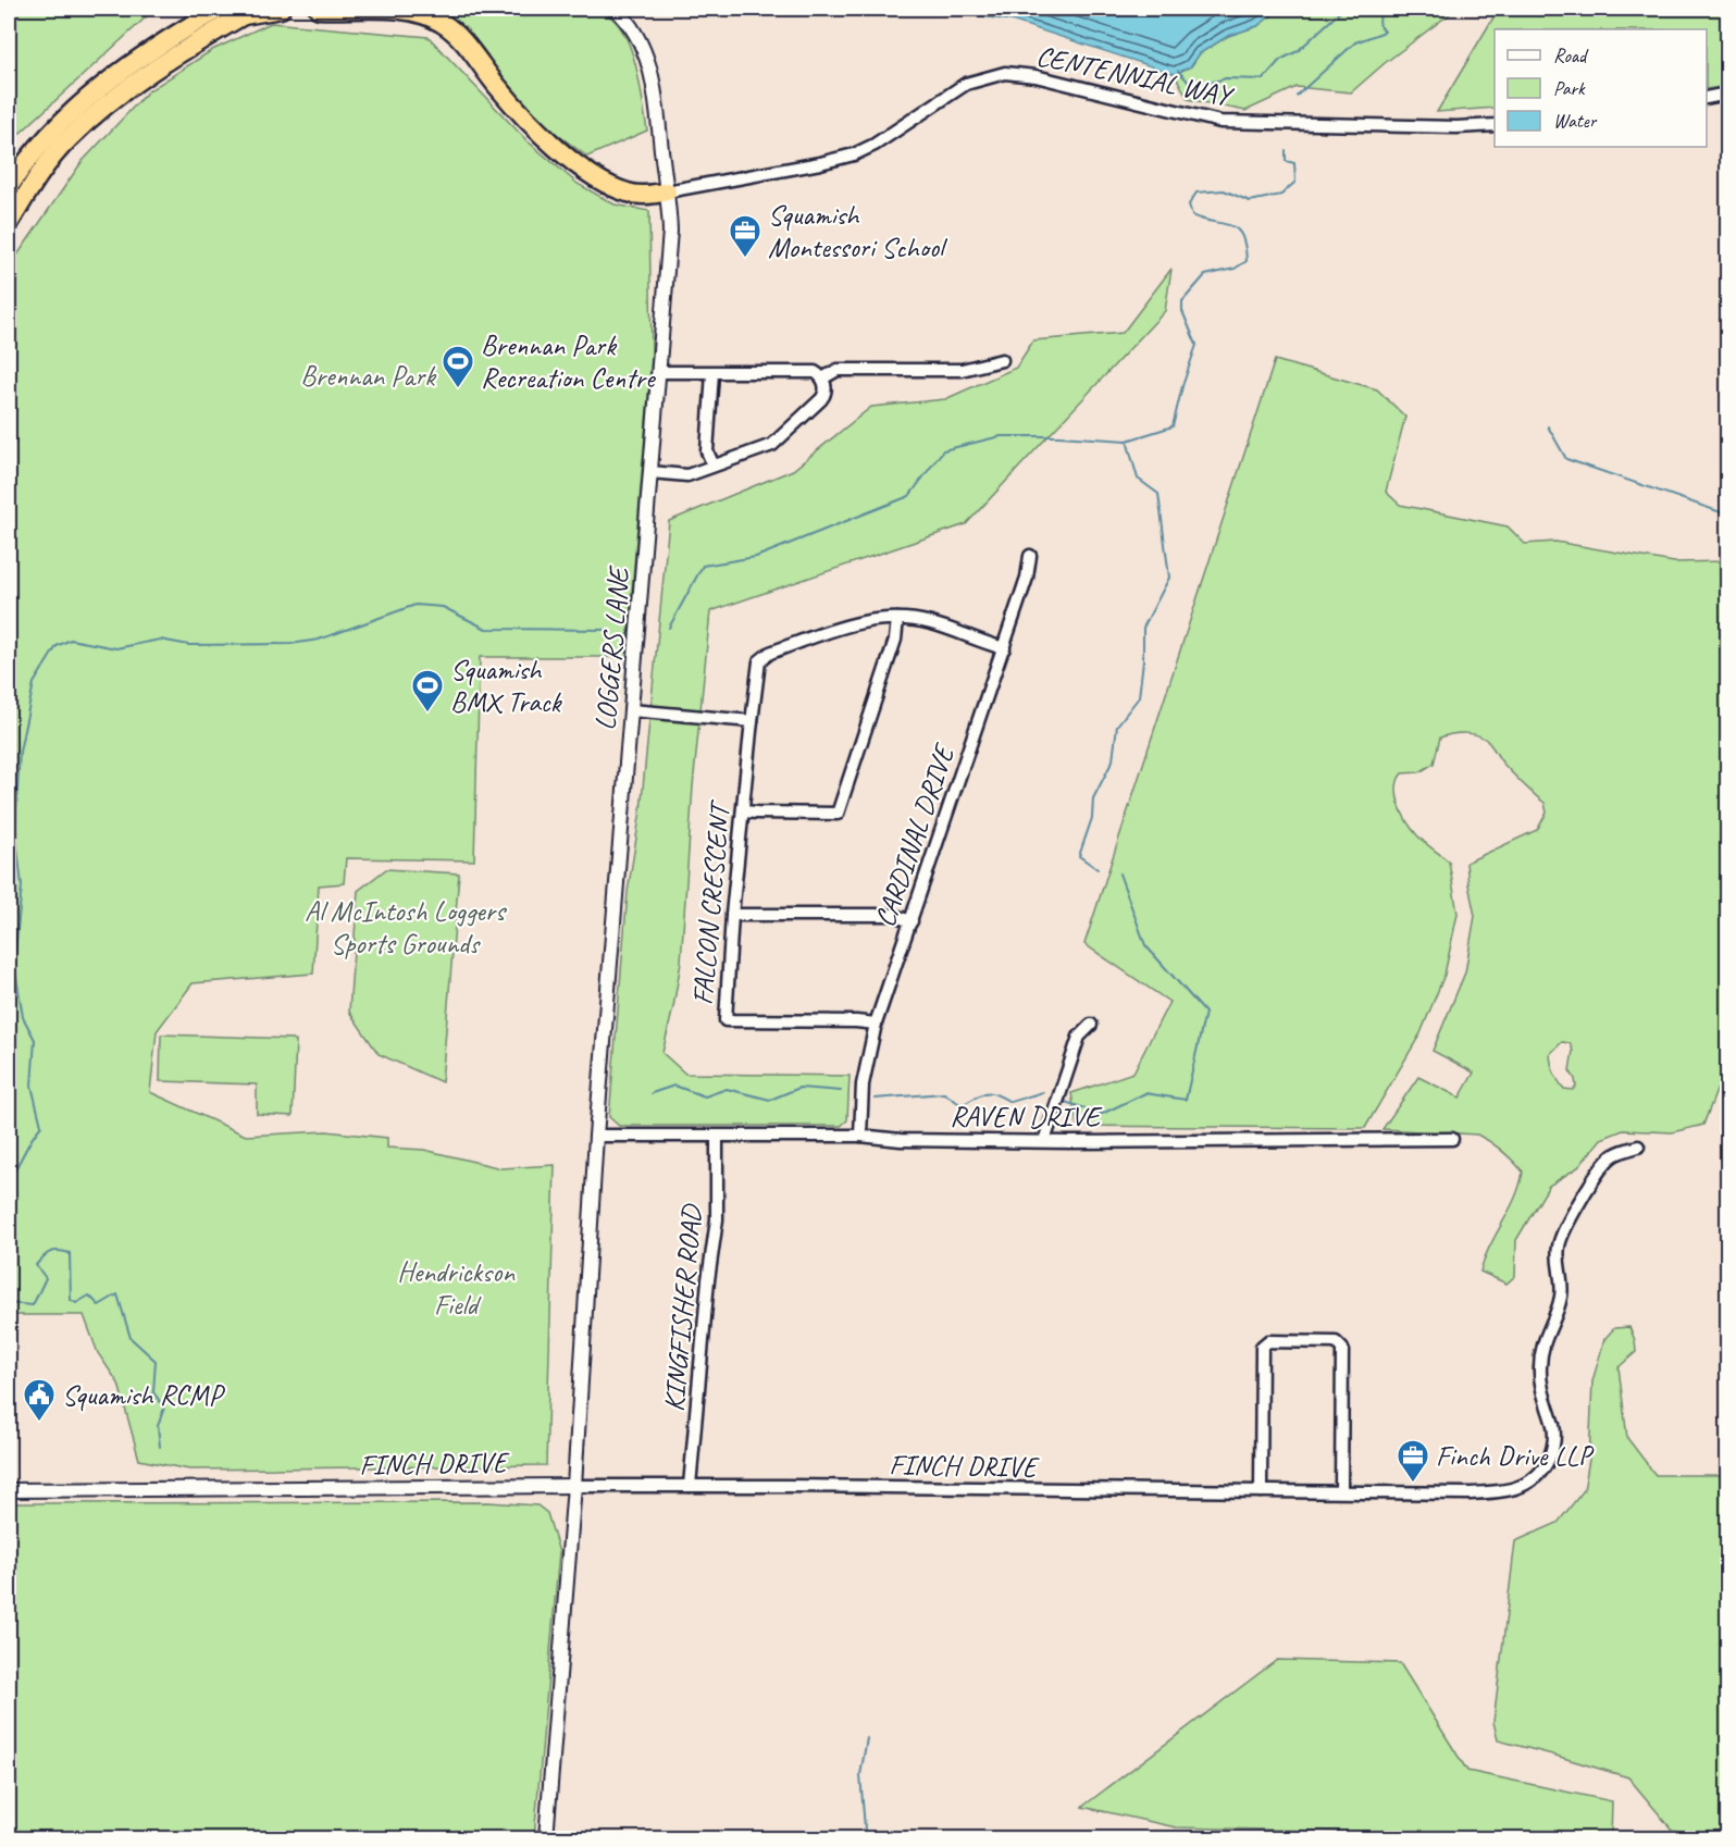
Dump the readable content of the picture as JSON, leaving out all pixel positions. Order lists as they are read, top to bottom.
{
  "streets": {
    "street": [
      "CENTENNIAL WAY",
      "LOGGERS LANE",
      "CARDINAL DRIVE",
      "FALCON CRESCENT",
      "RAVEN DRIVE",
      "KINGFISHER ROAD",
      "FINCH DRIVE"
    ]
  },
  "crossings": [
    ["CENTENNIAL WAY", "LOGGERS LANE"],
    ["LOGGERS LANE", "RAVEN DRIVE"],
    ["LOGGERS LANE", "FINCH DRIVE"],
    ["CARDINAL DRIVE", "FALCON CRESCENT"],
    ["CARDINAL DRIVE", "RAVEN DRIVE"],
    ["RAVEN DRIVE", "KINGFISHER ROAD"],
    ["KINGFISHER ROAD", "FINCH DRIVE"]
  ],
  "parks": ["Brennan Park", "Al McIntosh Loggers Sports Grounds", "Hendrickson Field"],
  "places": {
    "office": ["Squamish Montessori School", "Finch Drive LLP"],
    "sports": ["Brennan Park Recreation Centre", "Squamish BMX Track"],
    "public building": ["Squamish RCMP"]
  },
  "legend": ["Road", "Park", "Water"]
}
